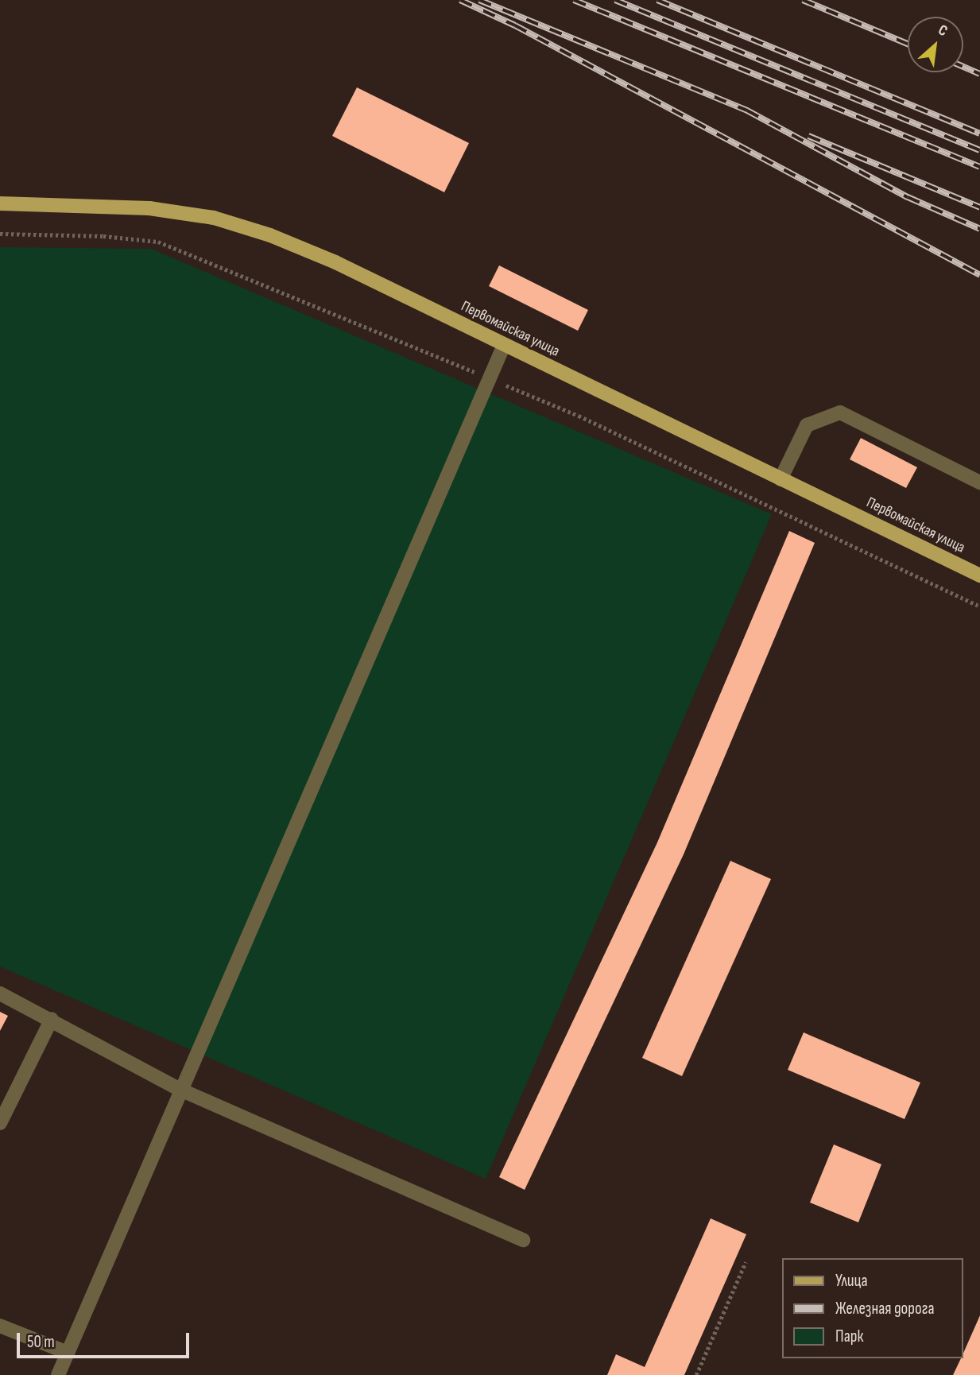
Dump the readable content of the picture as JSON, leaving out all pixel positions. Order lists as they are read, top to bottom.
{
  "streets": {
    "main road": ["Первомайская улица"]
  },
  "legend": ["Улица", "Железная дорога", "Парк"],
  "scale_bar": "50 m",
  "north": "top right"
}
